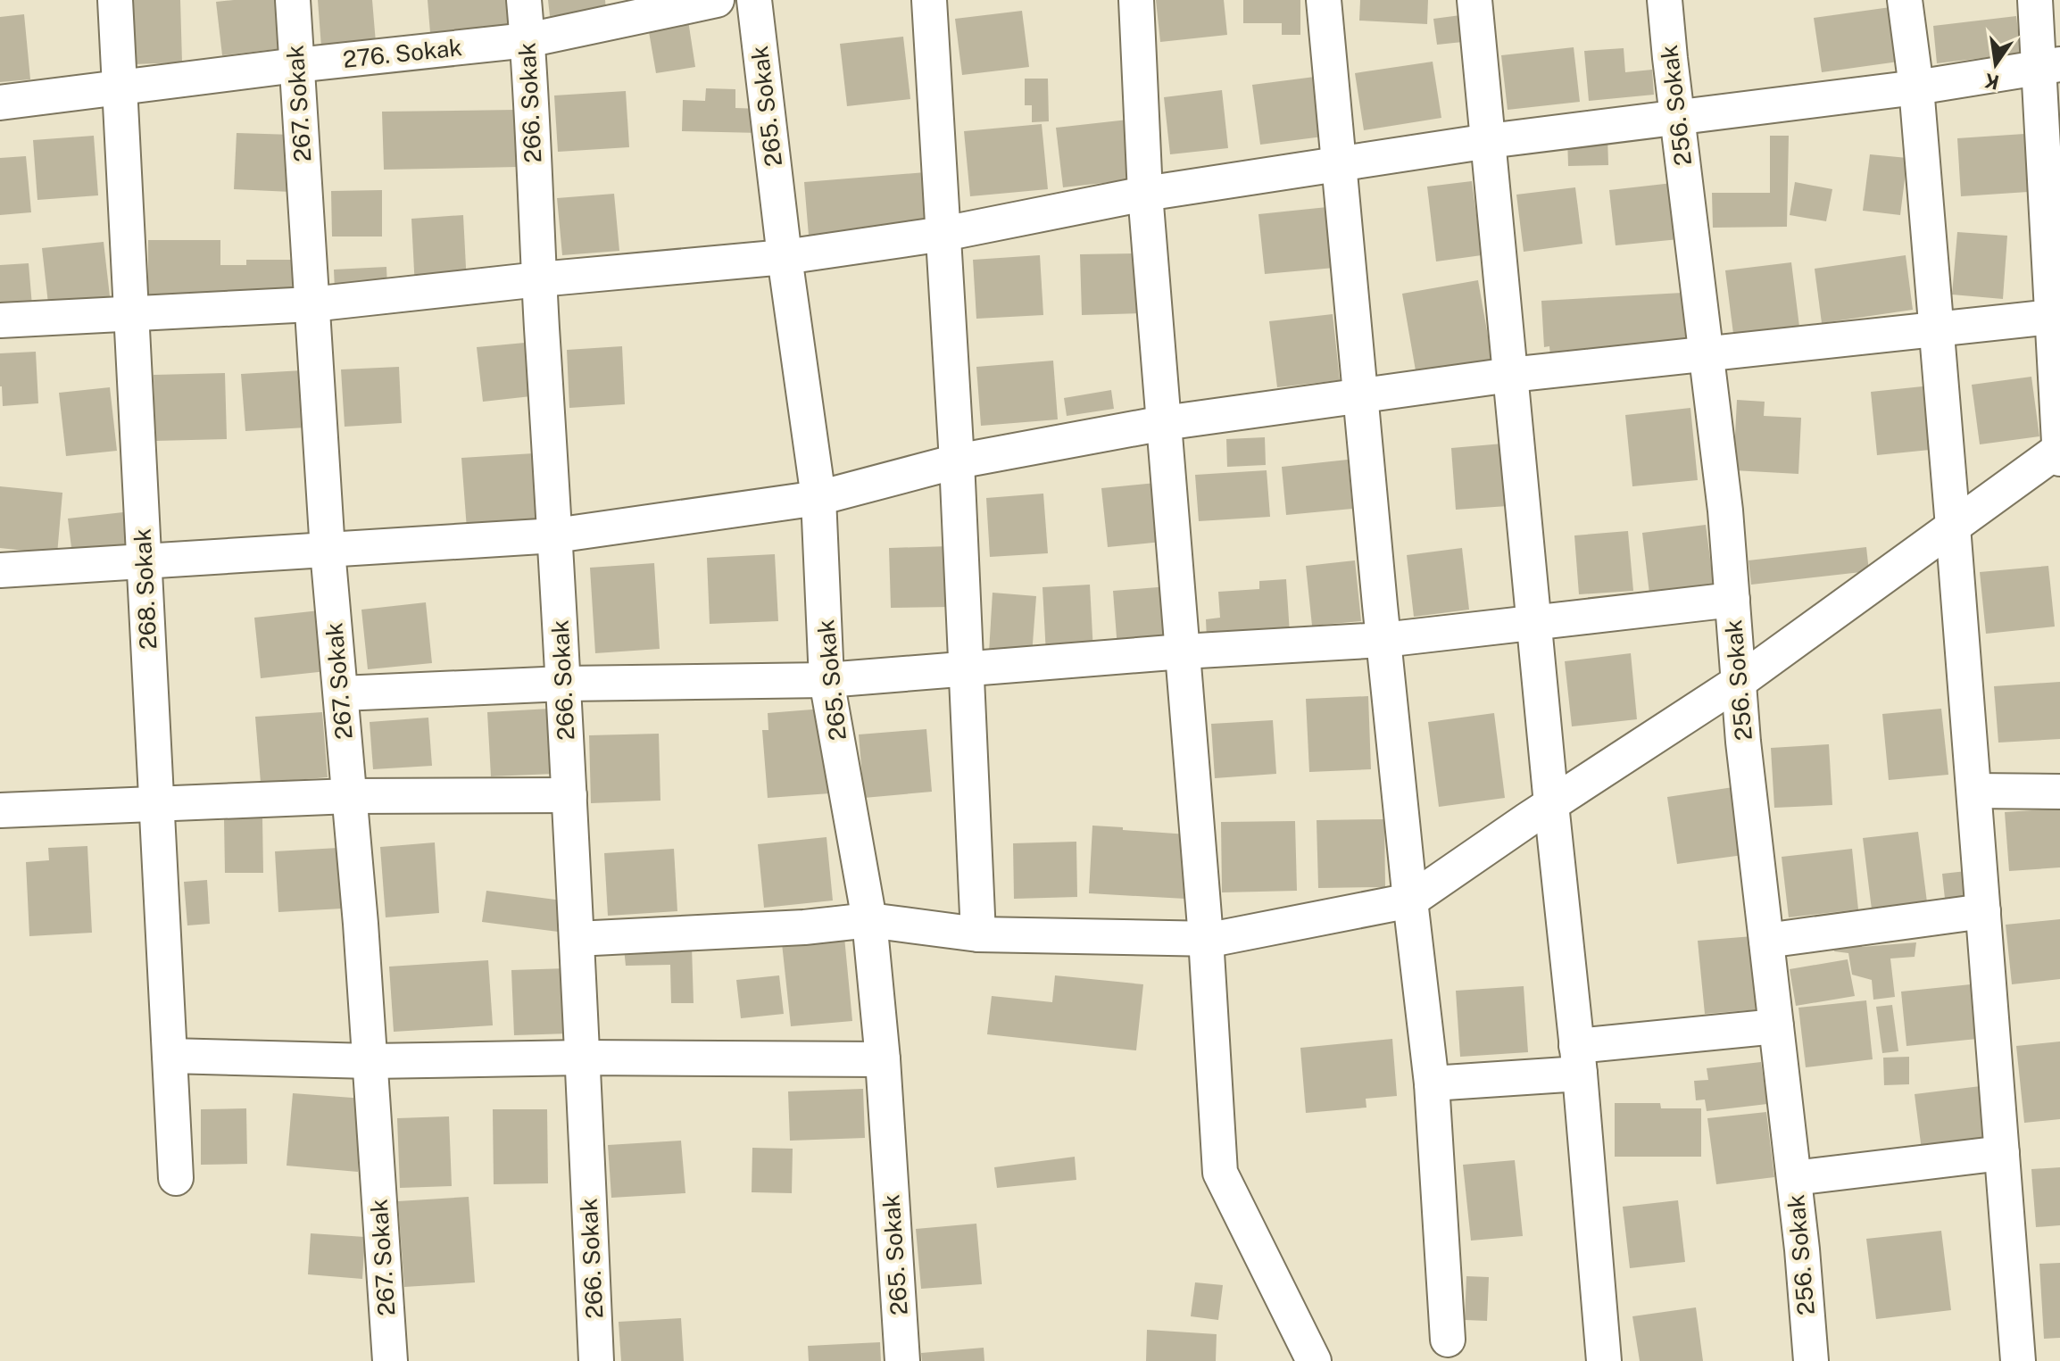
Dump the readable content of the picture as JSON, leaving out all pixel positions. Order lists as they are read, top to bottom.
{
  "streets": {
    "street": [
      "276. Sokak",
      "266. Sokak",
      "267. Sokak",
      "256. Sokak",
      "265. Sokak",
      "268. Sokak"
    ]
  },
  "crossings": [
    ["276. Sokak", "266. Sokak"],
    ["276. Sokak", "267. Sokak"],
    ["276. Sokak", "268. Sokak"]
  ],
  "north": "bottom"
}
